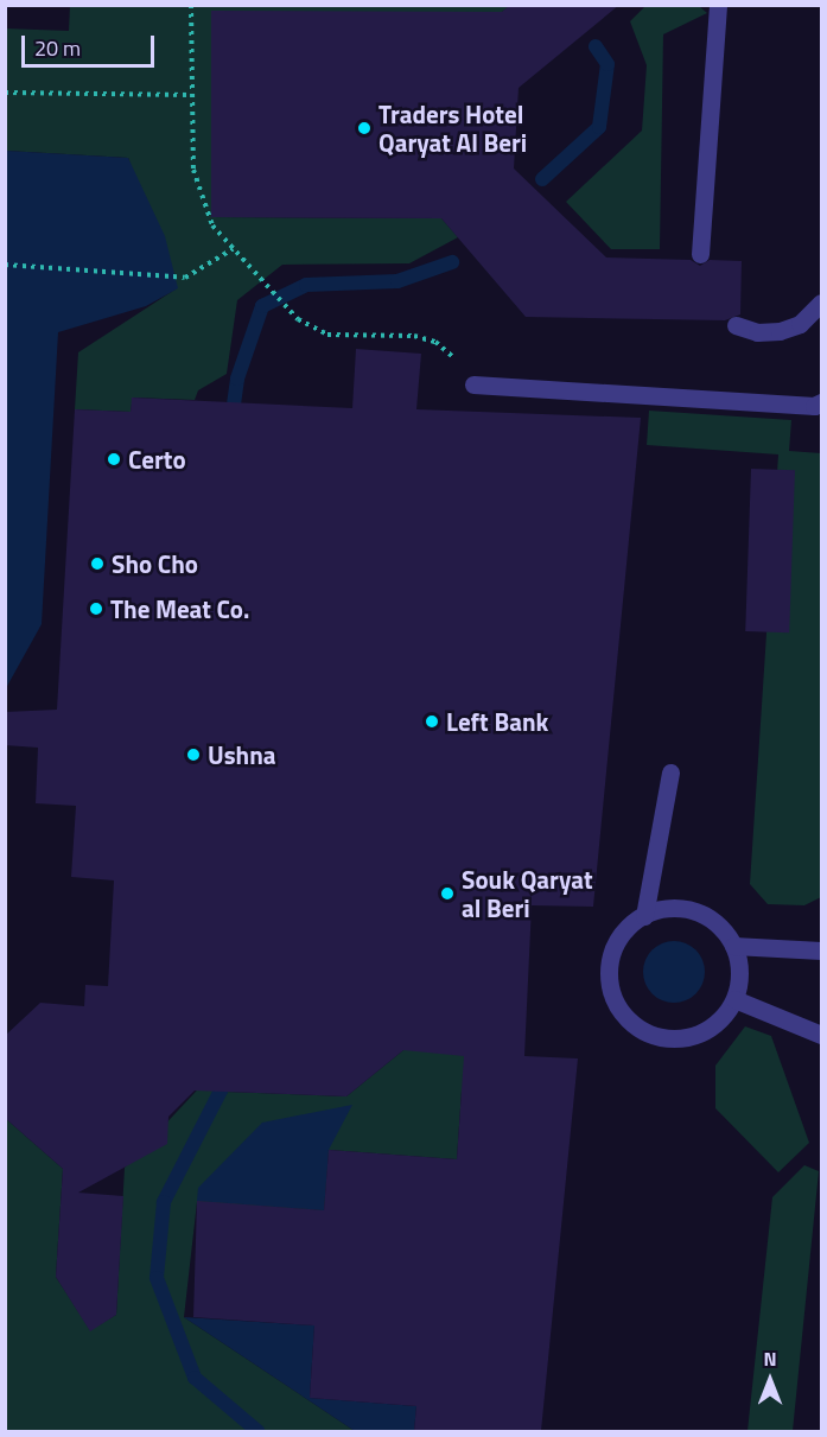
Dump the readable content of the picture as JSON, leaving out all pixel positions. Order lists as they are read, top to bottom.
{
  "places": [
    "Traders Hotel Qaryat Al Beri",
    "Certo",
    "Sho Cho",
    "The Meat Co.",
    "Left Bank",
    "Ushna",
    "Souk Qaryat al Beri"
  ],
  "scale_bar": "20 m",
  "north": "top"
}
